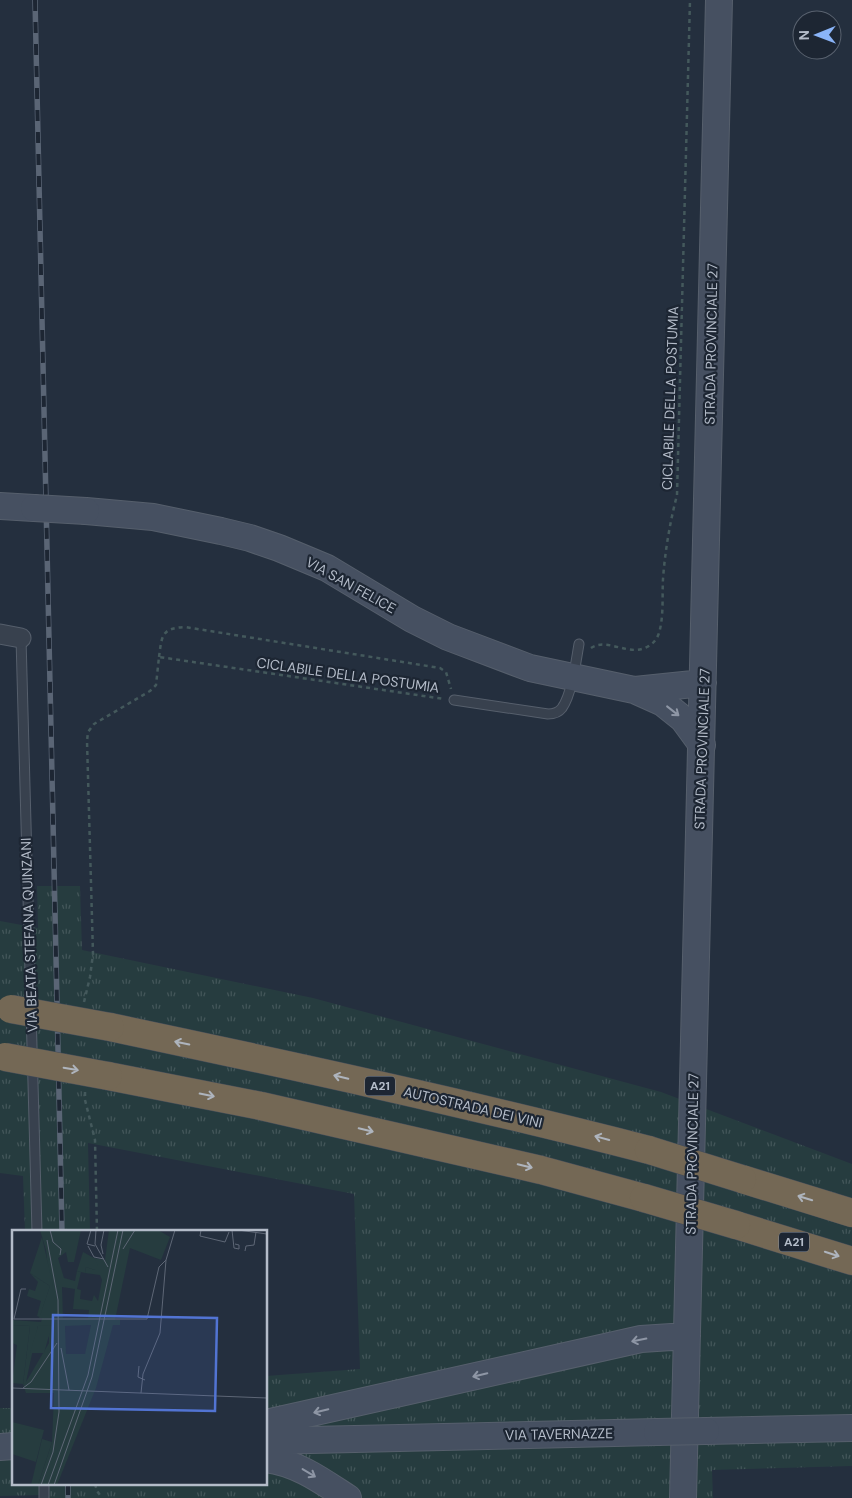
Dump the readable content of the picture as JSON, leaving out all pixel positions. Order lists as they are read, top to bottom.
{
  "streets": {
    "highway": ["A21", "AUTOSTRADA DEI VINI"],
    "street": ["STRADA PROVINCIALE 27", "VIA SAN FELICE", "VIA TAVERNAZZE"],
    "lane": ["VIA BEATA STEFANA QUINZANI"],
    "path": ["CICLABILE DELLA POSTUMIA"]
  },
  "north": "left"
}
